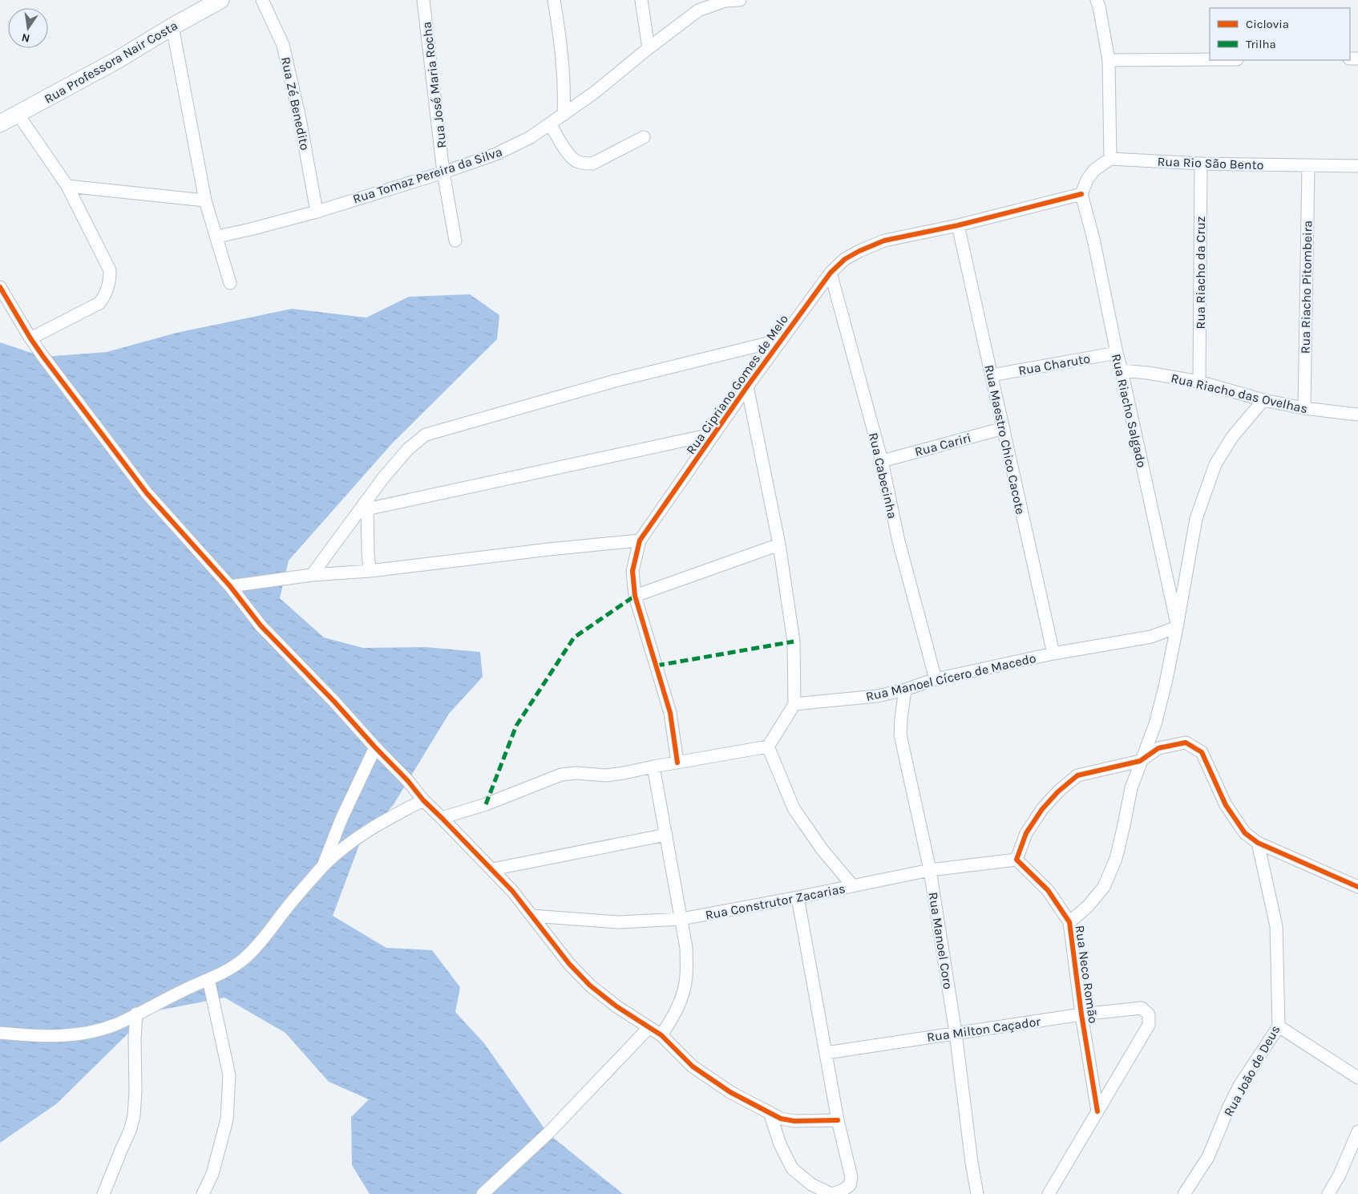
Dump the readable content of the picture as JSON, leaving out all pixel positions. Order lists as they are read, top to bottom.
{
  "streets": {
    "main road": ["Rua Professora Nair Costa"],
    "street": [
      "Rua José Maria Rocha",
      "Rua Zé Benedito",
      "Rua Rio São Bento",
      "Rua Tomaz Pereira da Silva",
      "Rua Riacho da Cruz",
      "Rua Riacho Pitombeira",
      "Rua Charuto",
      "Rua Cipriano Gomes de Melo",
      "Rua Riacho das Ovelhas",
      "Rua Riacho Salgado",
      "Rua Maestro Chico Cacote",
      "Rua Cariri",
      "Rua Cabecinha",
      "Rua Manoel Cícero de Macedo",
      "Rua Construtor Zacarias",
      "Rua Manoel Coro",
      "Rua Neco Romão",
      "Rua Milton Caçador",
      "Rua João de Deus"
    ]
  },
  "crossings": [
    ["Rua José Maria Rocha", "Rua Tomaz Pereira da Silva"],
    ["Rua Zé Benedito", "Rua Tomaz Pereira da Silva"],
    ["Rua Rio São Bento", "Rua Riacho da Cruz"],
    ["Rua Rio São Bento", "Rua Riacho Pitombeira"],
    ["Rua Riacho da Cruz", "Rua Riacho das Ovelhas"],
    ["Rua Riacho Pitombeira", "Rua Riacho das Ovelhas"],
    ["Rua Charuto", "Rua Riacho Salgado"],
    ["Rua Charuto", "Rua Maestro Chico Cacote"],
    ["Rua Cipriano Gomes de Melo", "Rua Riacho Salgado"],
    ["Rua Cipriano Gomes de Melo", "Rua Maestro Chico Cacote"],
    ["Rua Cipriano Gomes de Melo", "Rua Cabecinha"],
    ["Rua Riacho das Ovelhas", "Rua Riacho Salgado"],
    ["Rua Riacho Salgado", "Rua Manoel Cícero de Macedo"],
    ["Rua Maestro Chico Cacote", "Rua Cariri"],
    ["Rua Maestro Chico Cacote", "Rua Manoel Cícero de Macedo"],
    ["Rua Cariri", "Rua Cabecinha"],
    ["Rua Cabecinha", "Rua Manoel Cícero de Macedo"],
    ["Rua Manoel Cícero de Macedo", "Rua Manoel Coro"],
    ["Rua Construtor Zacarias", "Rua Manoel Coro"],
    ["Rua Construtor Zacarias", "Rua Neco Romão"],
    ["Rua Manoel Coro", "Rua Milton Caçador"],
    ["Rua Neco Romão", "Rua Milton Caçador"]
  ],
  "legend": ["Ciclovia", "Trilha"],
  "north": "bottom"
}
